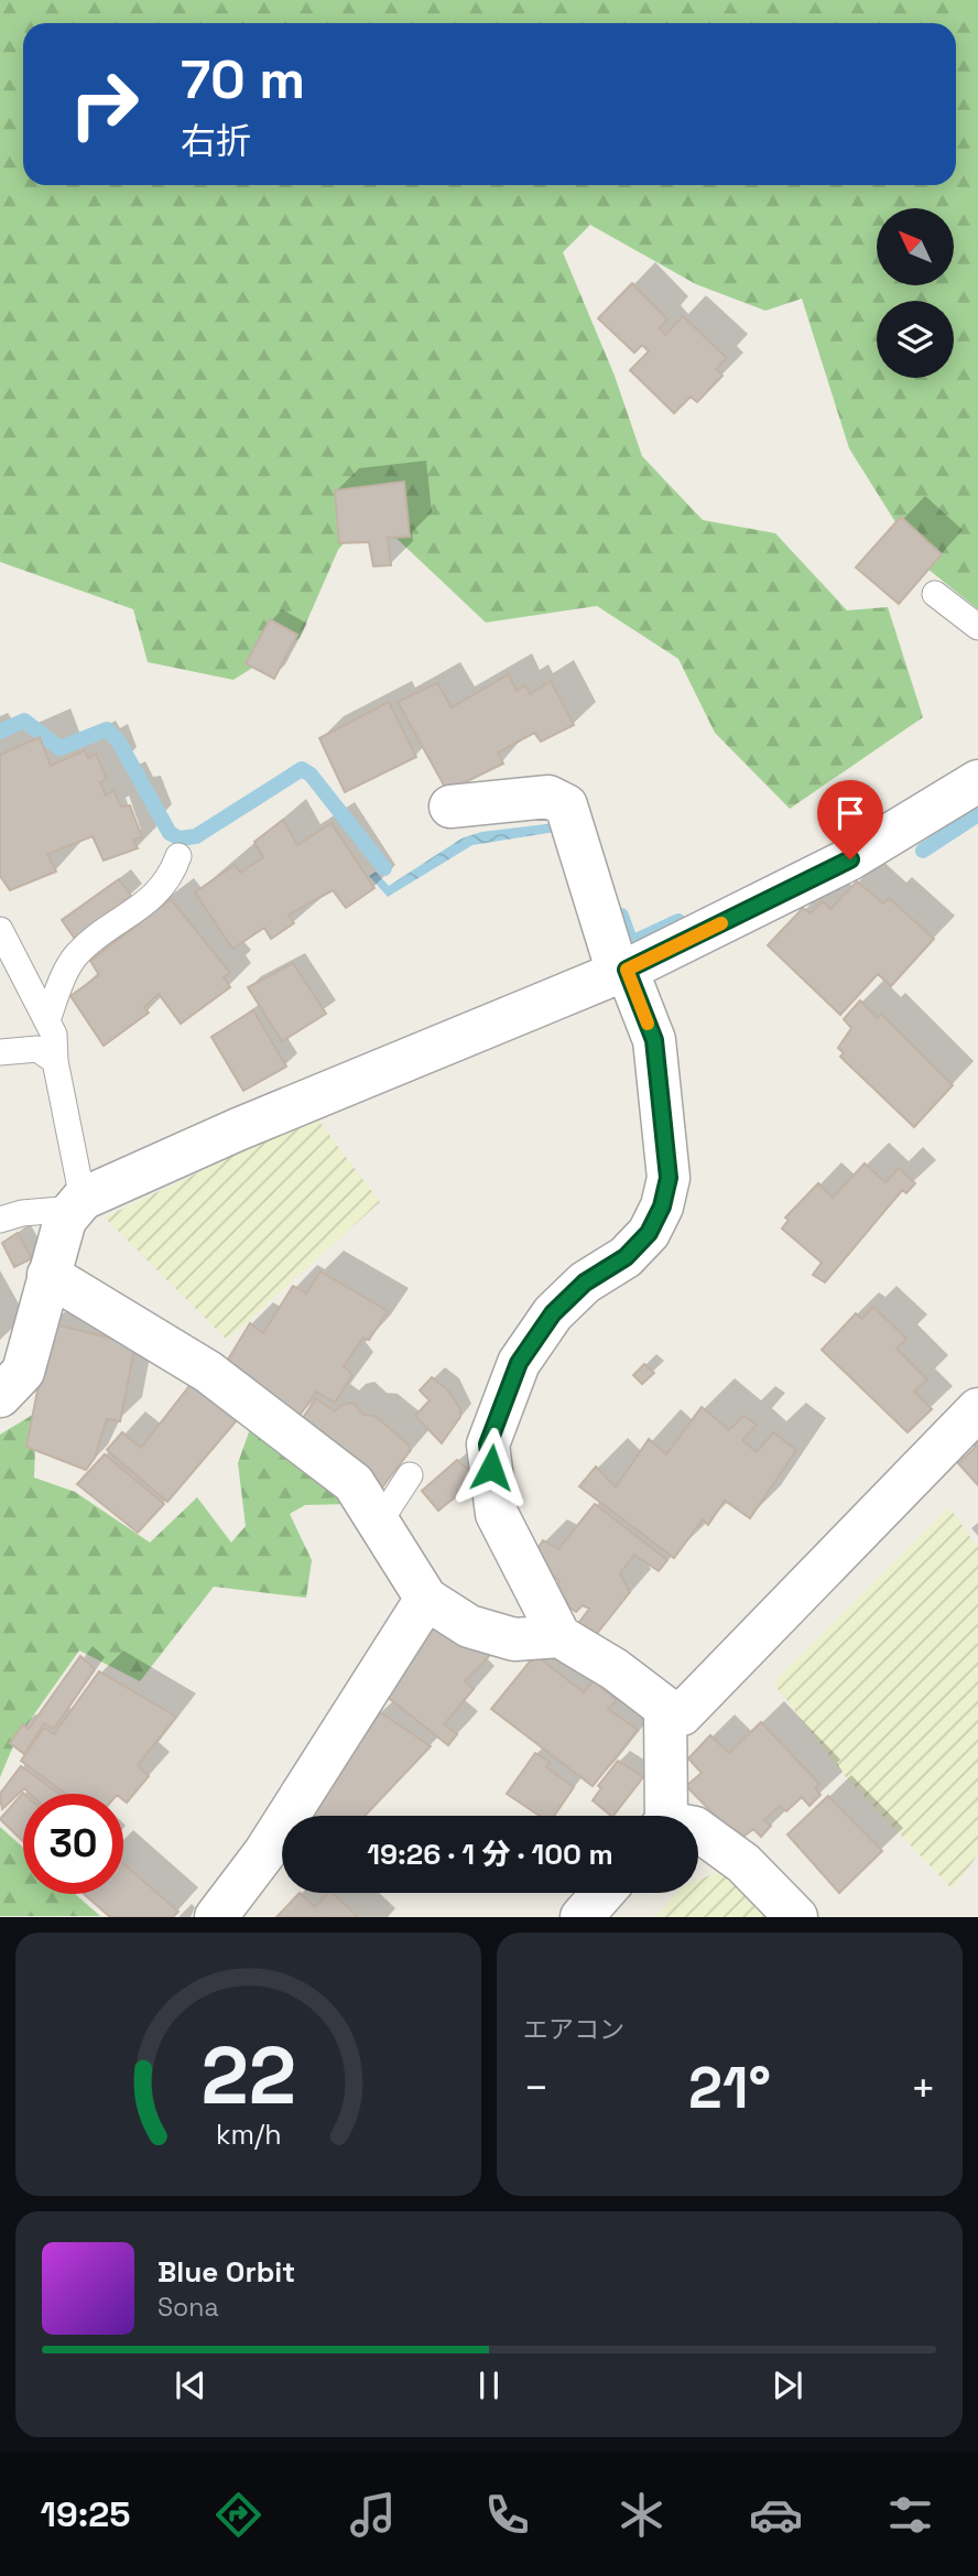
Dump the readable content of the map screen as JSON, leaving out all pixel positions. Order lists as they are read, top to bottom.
{
  "north": "top left",
  "page": {
    "turn": ["70 m", "右折"],
    "limit": "30",
    "trip": "19:26 · 1 分 · 100 m",
    "tile": "エアコン",
    "heat": ["−", "21°", "+"],
    "song": ["Blue Orbit", "Sona"],
    "tabs": "19:25",
    "gauge": ["22", "km/h"]
  }
}
